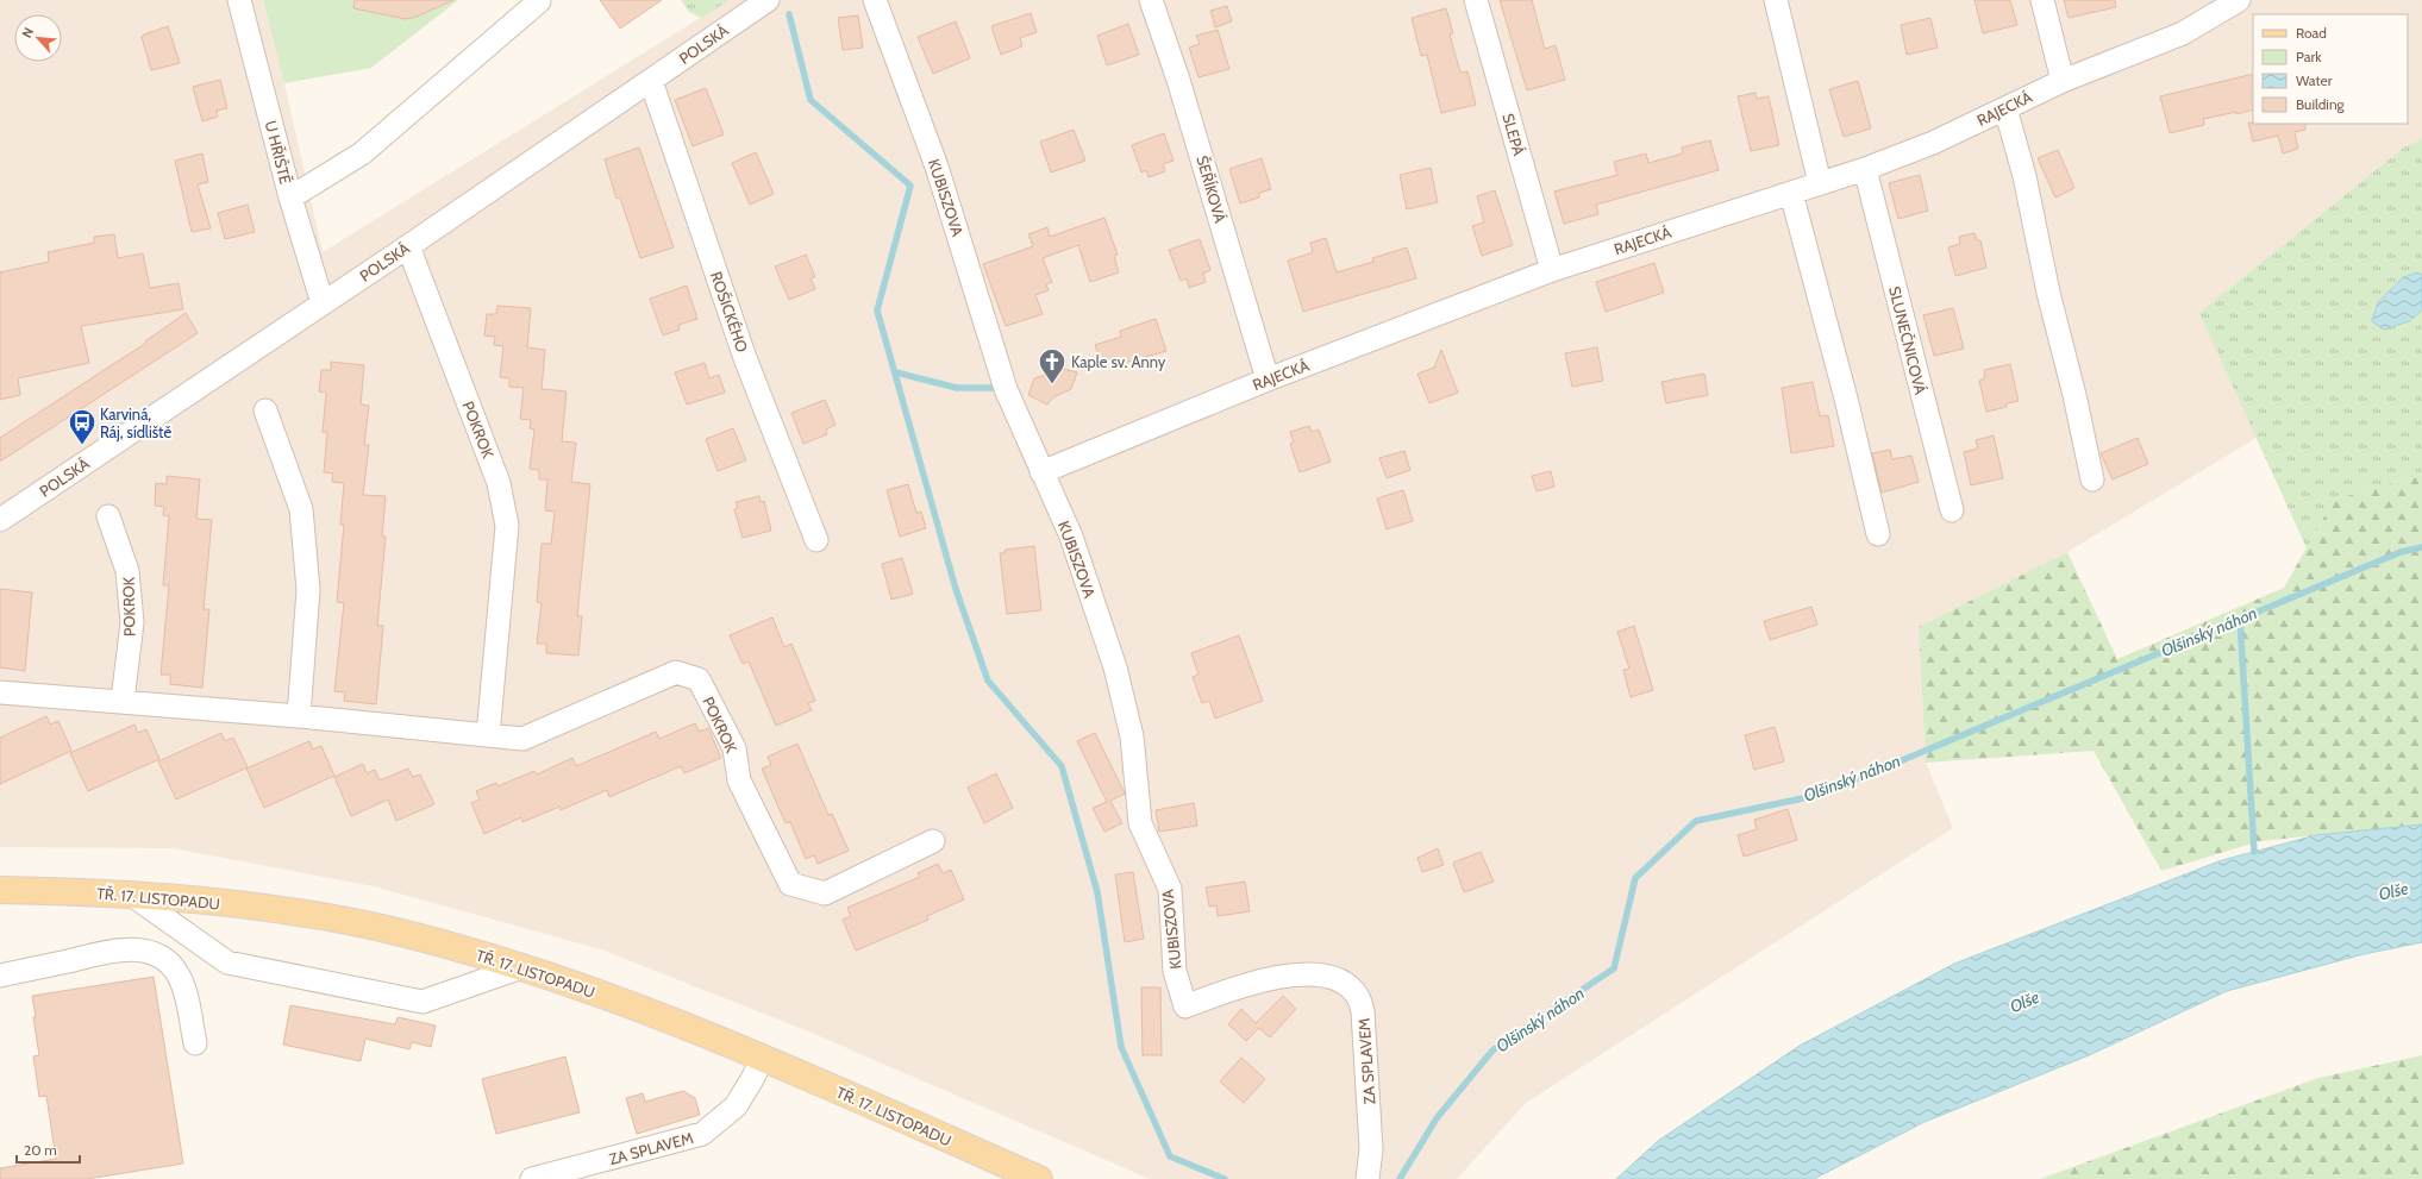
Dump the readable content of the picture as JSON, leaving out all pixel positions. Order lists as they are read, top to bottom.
{
  "streets": {
    "main road": ["TŘ. 17. LISTOPADU"],
    "street": [
      "POLSKÁ",
      "RAJECKÁ",
      "SLEPÁ",
      "U HŘIŠTĚ",
      "ŠEŘÍKOVÁ",
      "KUBISZOVA",
      "ROŠICKÉHO",
      "SLUNEČNICOVÁ",
      "POKROK",
      "ZA SPLAVEM"
    ]
  },
  "crossings": [
    ["POLSKÁ", "U HŘIŠTĚ"],
    ["POLSKÁ", "ROŠICKÉHO"],
    ["POLSKÁ", "POKROK"],
    ["RAJECKÁ", "SLEPÁ"],
    ["RAJECKÁ", "ŠEŘÍKOVÁ"],
    ["RAJECKÁ", "KUBISZOVA"],
    ["RAJECKÁ", "SLUNEČNICOVÁ"],
    ["KUBISZOVA", "ZA SPLAVEM"],
    ["TŘ. 17. LISTOPADU", "ZA SPLAVEM"]
  ],
  "water": ["Olšinský náhon", "Olše"],
  "places": {
    "church": ["Kaple sv. Anny"],
    "bus stop": ["Karviná, Ráj, sídliště"]
  },
  "legend": [
    "Road",
    "Park",
    "Water",
    "Building"
  ],
  "scale_bar": "20 m",
  "north": "top left"
}
